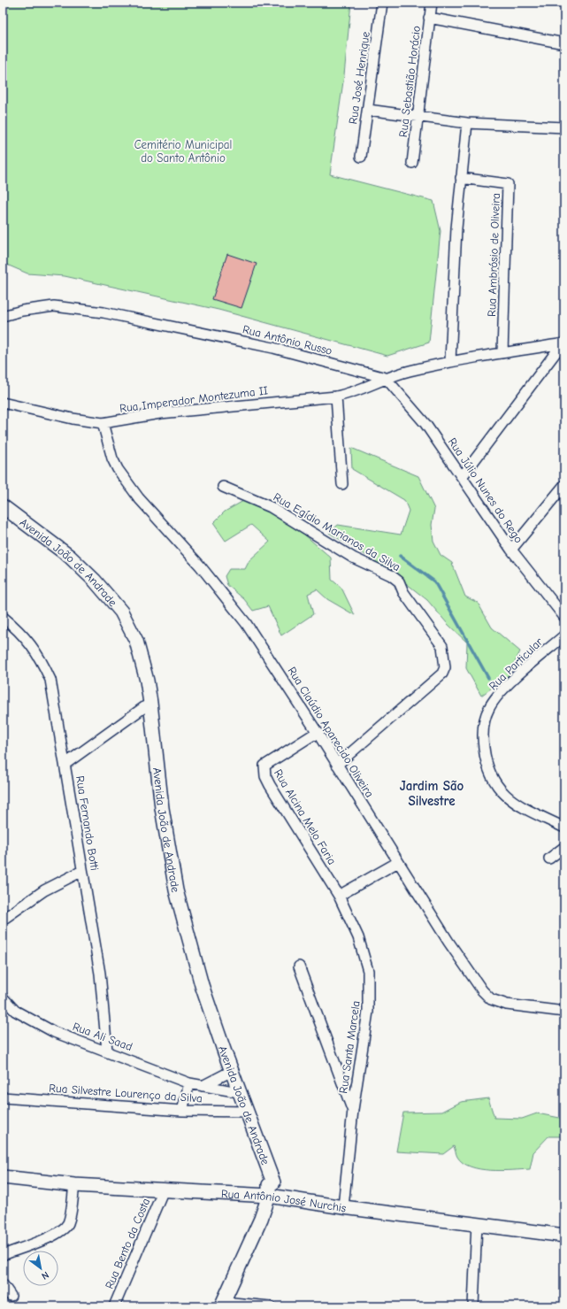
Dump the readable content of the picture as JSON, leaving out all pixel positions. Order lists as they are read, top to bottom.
{
  "streets": {
    "main road": ["Avenida João de Andrade", "Rua Antônio José Nurchis"],
    "street": [
      "Rua José Henrique",
      "Rua Sebastião Horácio",
      "Rua Ambrósio de Oliveira",
      "Rua Antônio Russo",
      "Rua Imperador Montezuma II",
      "Rua Júlio Nunes do Rego",
      "Rua Egídio Marianos da Silva",
      "Rua Particular",
      "Rua Claúdio Aparecido Oliveira",
      "Rua Alcina Melo Faria",
      "Rua Fernando Botti",
      "Rua Ali Saad",
      "Rua Santa Marcela",
      "Rua Silvestre Lourenço da Silva",
      "Rua Bento da Costa"
    ]
  },
  "crossings": [
    ["Rua Ambrósio de Oliveira", "Rua Antônio Russo"],
    ["Rua Antônio Russo", "Rua Imperador Montezuma II"],
    ["Rua Antônio Russo", "Rua Júlio Nunes do Rego"],
    ["Rua Imperador Montezuma II", "Rua Júlio Nunes do Rego"],
    ["Rua Imperador Montezuma II", "Rua Claúdio Aparecido Oliveira"],
    ["Rua Egídio Marianos da Silva", "Rua Claúdio Aparecido Oliveira"],
    ["Avenida João de Andrade", "Rua Ali Saad"],
    ["Avenida João de Andrade", "Rua Silvestre Lourenço da Silva"],
    ["Avenida João de Andrade", "Rua Antônio José Nurchis"],
    ["Rua Claúdio Aparecido Oliveira", "Rua Alcina Melo Faria"],
    ["Rua Alcina Melo Faria", "Rua Santa Marcela"],
    ["Rua Fernando Botti", "Rua Ali Saad"],
    ["Rua Santa Marcela", "Rua Antônio José Nurchis"],
    ["Rua Antônio José Nurchis", "Rua Bento da Costa"]
  ],
  "districts": ["Jardim São Silvestre"],
  "parks": ["Cemitério Municipal do Santo Antônio"],
  "north": "bottom right"
}
